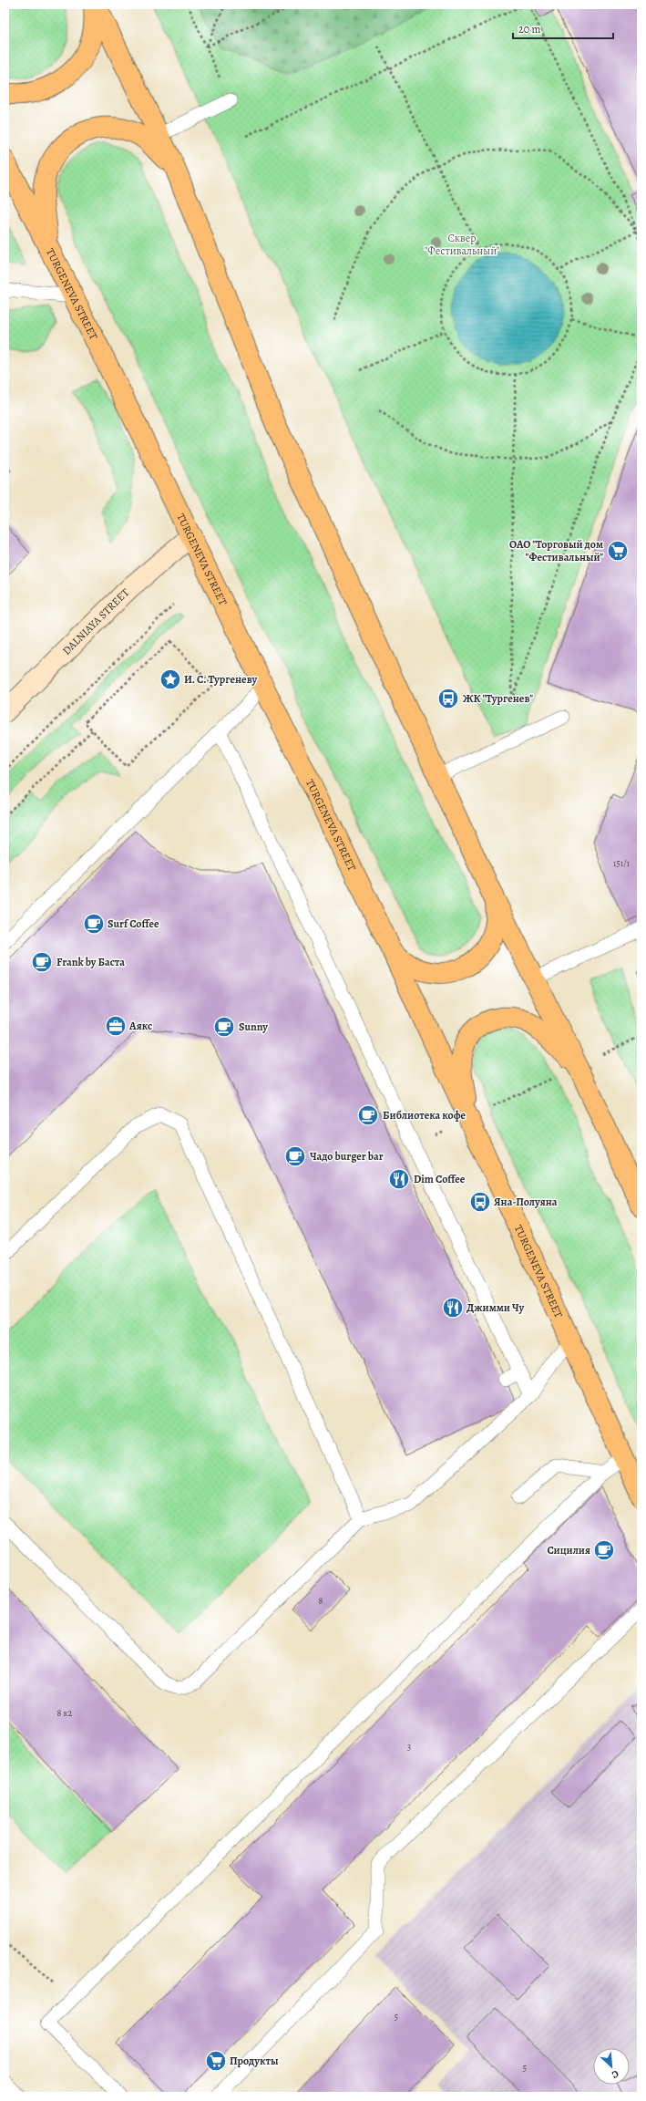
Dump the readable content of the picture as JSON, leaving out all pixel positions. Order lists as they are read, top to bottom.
{
  "streets": {
    "main road": ["TURGENEVA STREET"],
    "street": ["DALNIAYA STREET"]
  },
  "crossings": [
    ["TURGENEVA STREET", "DALNIAYA STREET"]
  ],
  "parks": ["Сквер \"Фестивальный\""],
  "places": {
    "supermarket": ["ОАО \"Торговый дом \"Фестивальный\"", "Продукты"],
    "place": ["И. С. Тургеневу"],
    "bus stop": ["ЖК \"Тургенев\"", "Яна-Полуяна"],
    "cafe": [
      "Surf Coffee",
      "Frank by Баста",
      "Sunny",
      "Библиотека кофе",
      "Чадо burger bar",
      "Сицилия"
    ],
    "office": ["Аякс"],
    "restaurant": ["Dim Coffee", "Джимми Чу"]
  },
  "house_numbers": [
    "151/1",
    "8",
    "8 к2",
    "3",
    "5",
    "5"
  ],
  "scale_bar": "20 m",
  "north": "bottom right"
}
